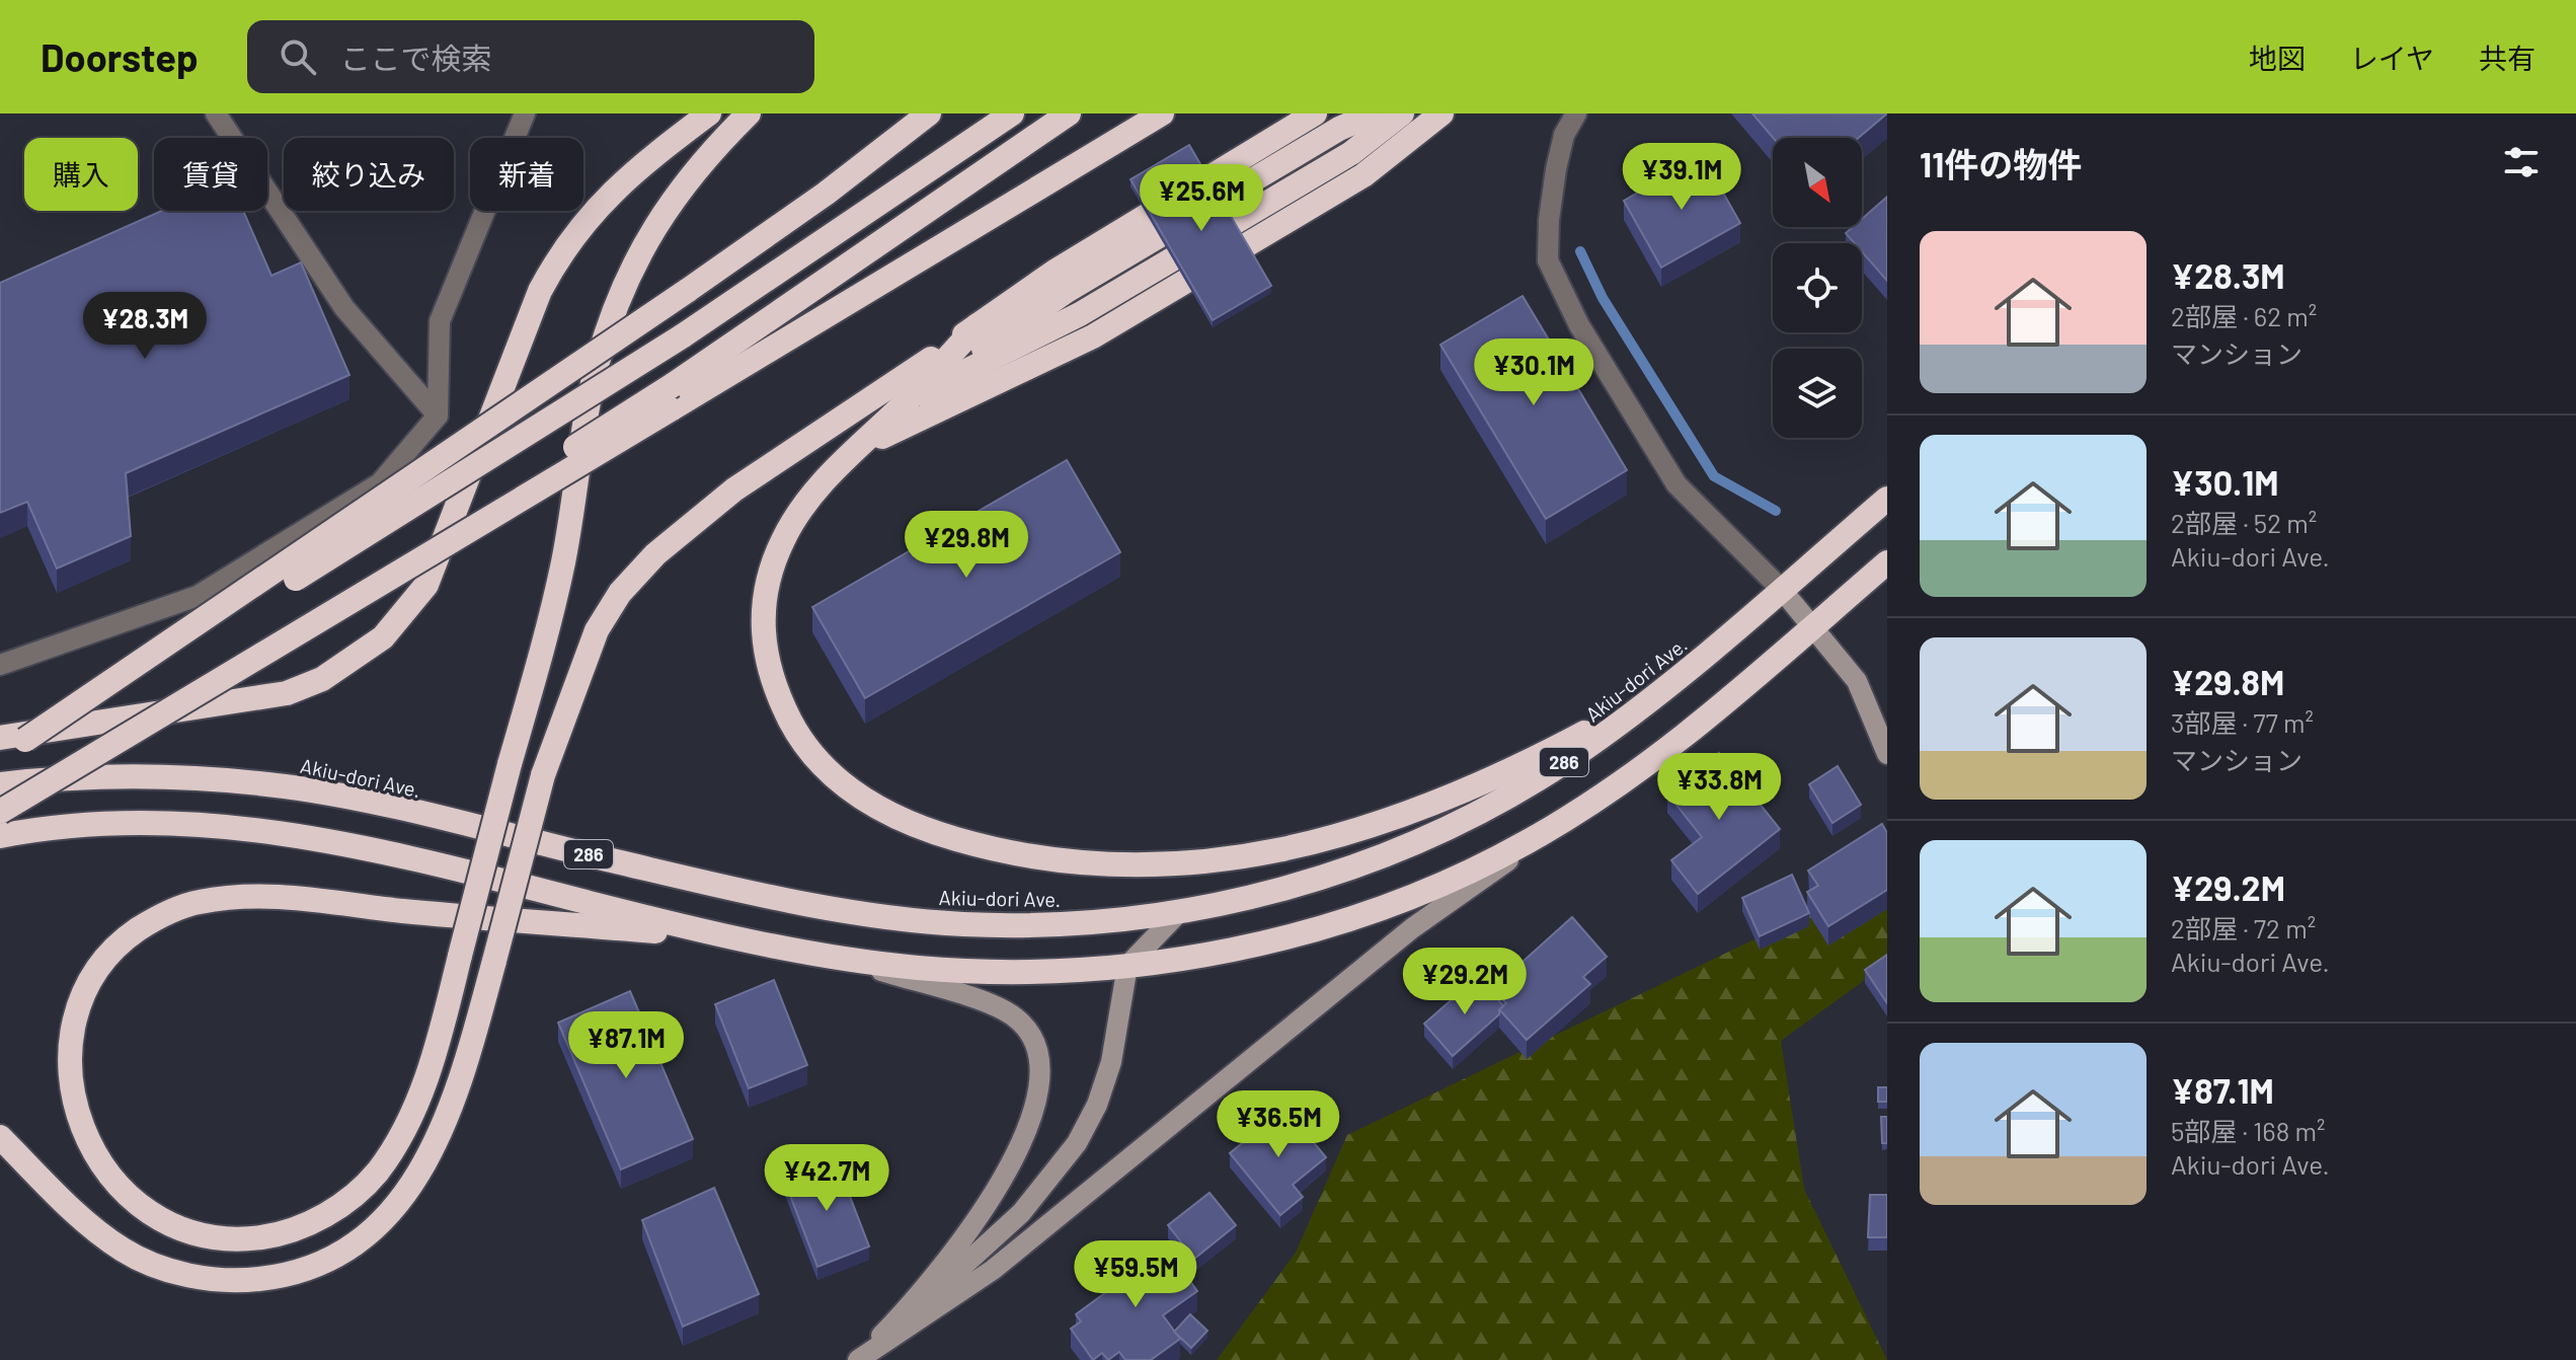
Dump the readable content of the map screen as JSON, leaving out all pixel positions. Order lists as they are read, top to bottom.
{
  "streets": {
    "highway": ["Akiu-dori Ave.", "286"]
  },
  "north": "bottom right",
  "page": {
    "header": "Doorstep",
    "search": "ここで検索",
    "nav": ["地図", "レイヤ", "共有"],
    "heading": "11件の物件",
    "chip": [
      "購入",
      "賃貸",
      "絞り込み",
      "新着"
    ],
    "price": [
      "¥39.1M",
      "¥25.6M",
      "¥28.3M",
      "¥30.1M",
      "¥29.8M",
      "¥33.8M",
      "¥29.2M",
      "¥87.1M",
      "¥36.5M",
      "¥42.7M",
      "¥59.5M"
    ],
    "list": [
      {
        "name": "¥28.3M",
        "note": "2部屋 · 62 m² · マンション"
      },
      {
        "name": "¥30.1M",
        "note": "2部屋 · 52 m² · Akiu-dori Ave."
      },
      {
        "name": "¥29.8M",
        "note": "3部屋 · 77 m² · マンション"
      },
      {
        "name": "¥29.2M",
        "note": "2部屋 · 72 m² · Akiu-dori Ave."
      },
      {
        "name": "¥87.1M",
        "note": "5部屋 · 168 m² · Akiu-dori Ave."
      }
    ]
  }
}
